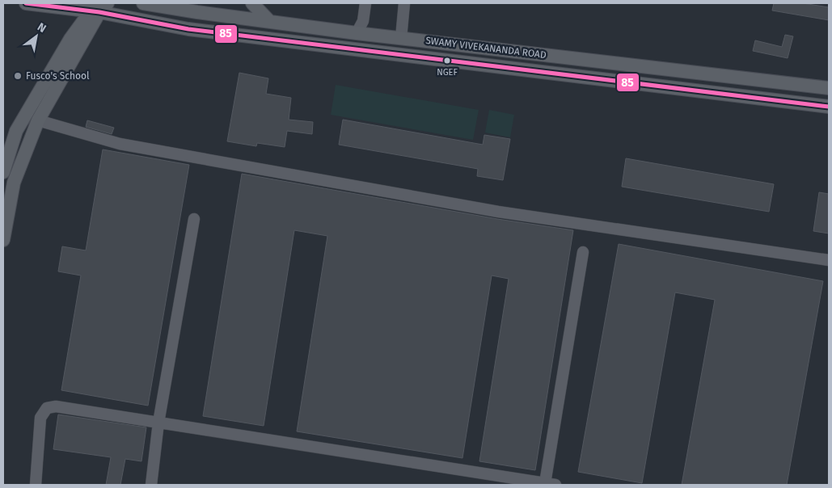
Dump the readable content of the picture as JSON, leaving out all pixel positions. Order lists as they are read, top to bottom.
{
  "streets": {
    "main road": ["SWAMY VIVEKANANDA ROAD"]
  },
  "places": ["NGEF", "Fusco's School"],
  "lines": ["transit line 85"],
  "north": "top right"
}
